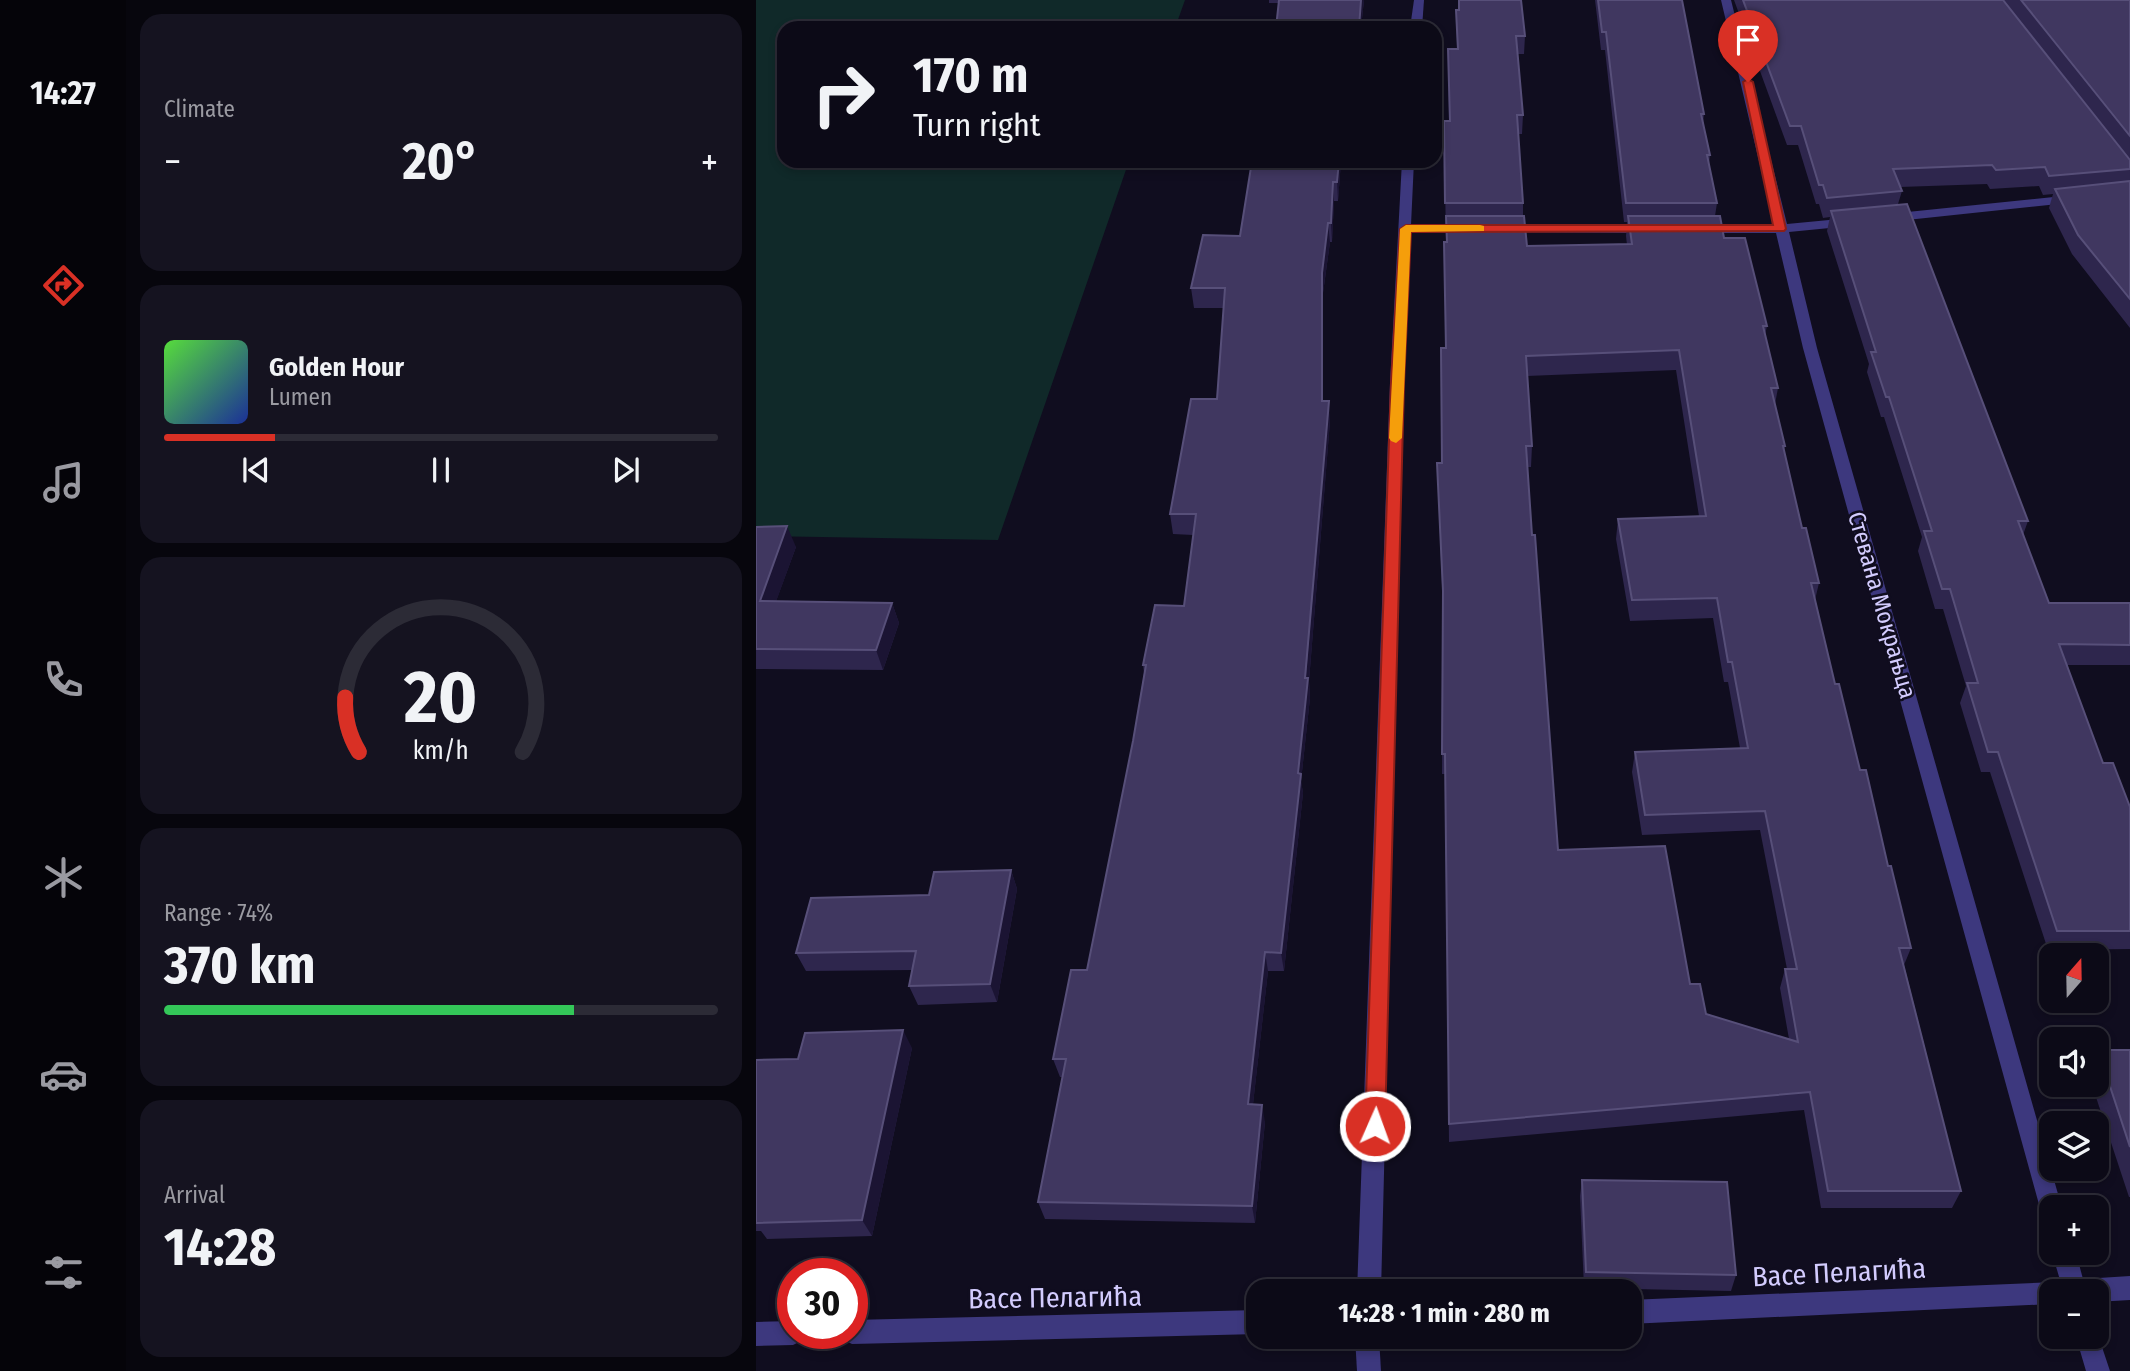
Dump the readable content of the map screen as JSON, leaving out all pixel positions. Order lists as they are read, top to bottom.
{
  "streets": {
    "street": ["Стевана Мокрањца", "Васе Пелагића"]
  },
  "north": "top",
  "page": {
    "tabs": "14:27",
    "tile": [
      "Climate",
      ["Range · 74%", "370 km"],
      ["Arrival", "14:28"]
    ],
    "turn": ["170 m", "Turn right"],
    "heat": ["−", "20°", "+"],
    "song": ["Golden Hour", "Lumen"],
    "map_buttons": ["+", "−"],
    "limit": "30",
    "trip": "14:28 · 1 min · 280 m",
    "gauge": ["20", "km/h"]
  }
}
